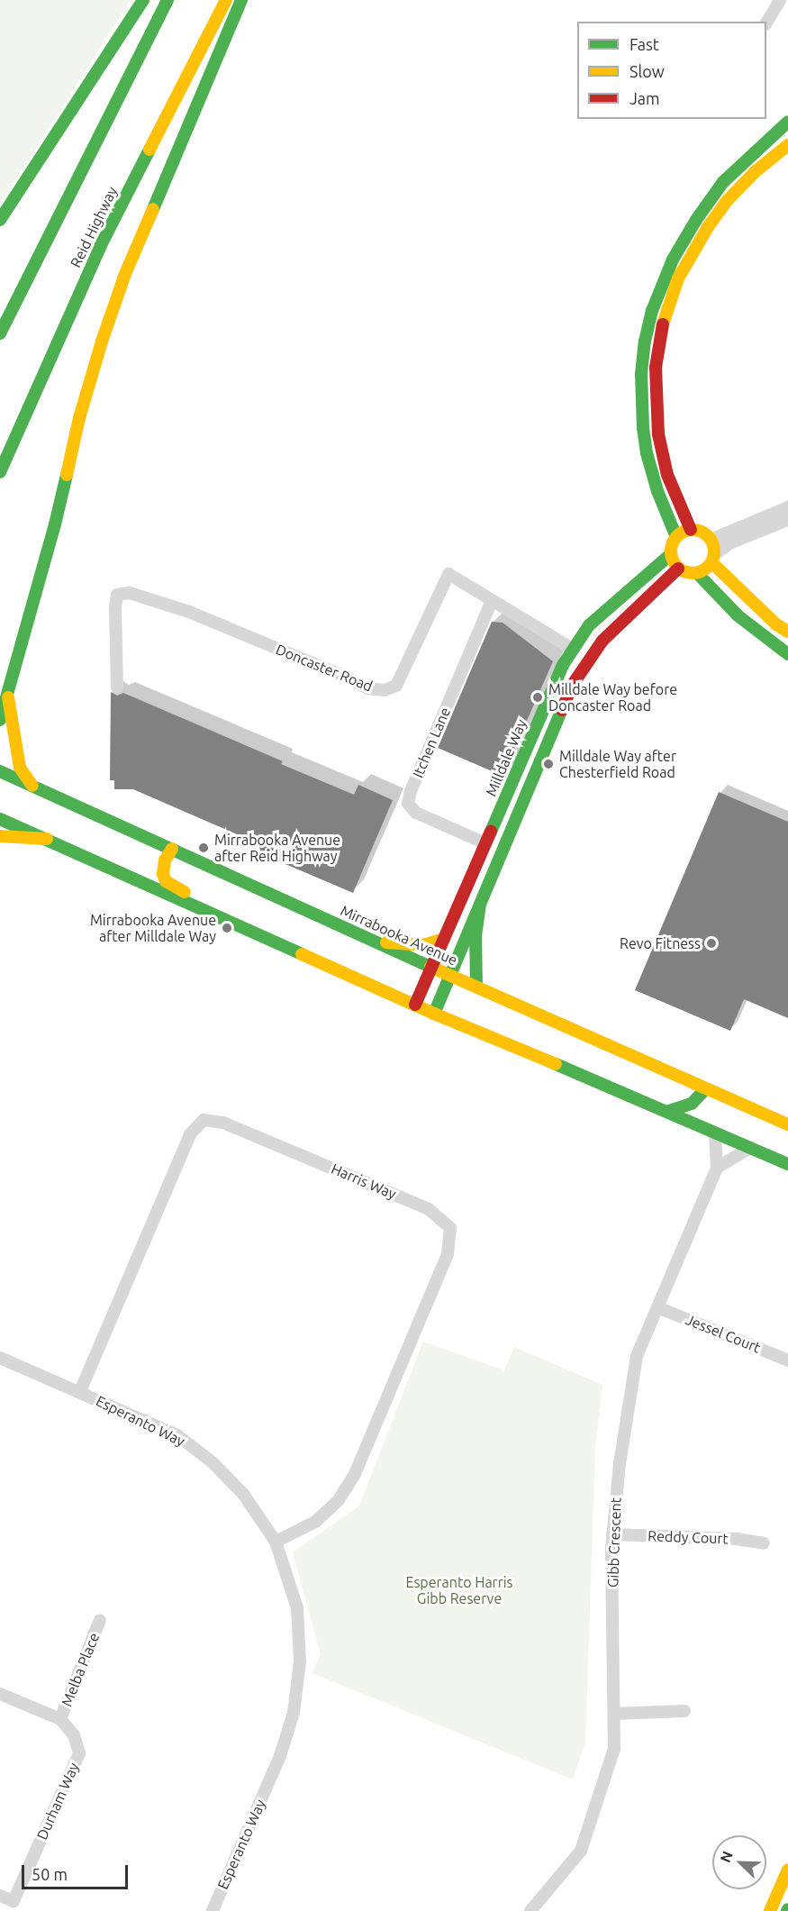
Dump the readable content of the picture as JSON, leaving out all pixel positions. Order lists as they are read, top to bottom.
{
  "streets": {
    "main road": ["Reid Highway", "Milldale Way", "Mirrabooka Avenue"],
    "street": [
      "Doncaster Road",
      "Itchen Lane",
      "Harris Way",
      "Jessel Court",
      "Esperanto Way",
      "Reddy Court",
      "Gibb Crescent",
      "Melba Place",
      "Durham Way"
    ]
  },
  "crossings": [
    ["Doncaster Road", "Itchen Lane"],
    ["Doncaster Road", "Milldale Way"],
    ["Itchen Lane", "Milldale Way"],
    ["Milldale Way", "Mirrabooka Avenue"],
    ["Harris Way", "Esperanto Way"],
    ["Jessel Court", "Gibb Crescent"],
    ["Reddy Court", "Gibb Crescent"],
    ["Melba Place", "Durham Way"]
  ],
  "parks": ["Esperanto Harris Gibb Reserve"],
  "places": [
    "Milldale Way before Doncaster Road",
    "Milldale Way after Chesterfield Road",
    "Mirrabooka Avenue after Reid Highway",
    "Mirrabooka Avenue after Milldale Way",
    "Revo Fitness"
  ],
  "legend": ["Fast", "Slow", "Jam"],
  "scale_bar": "50 m",
  "north": "top left"
}
